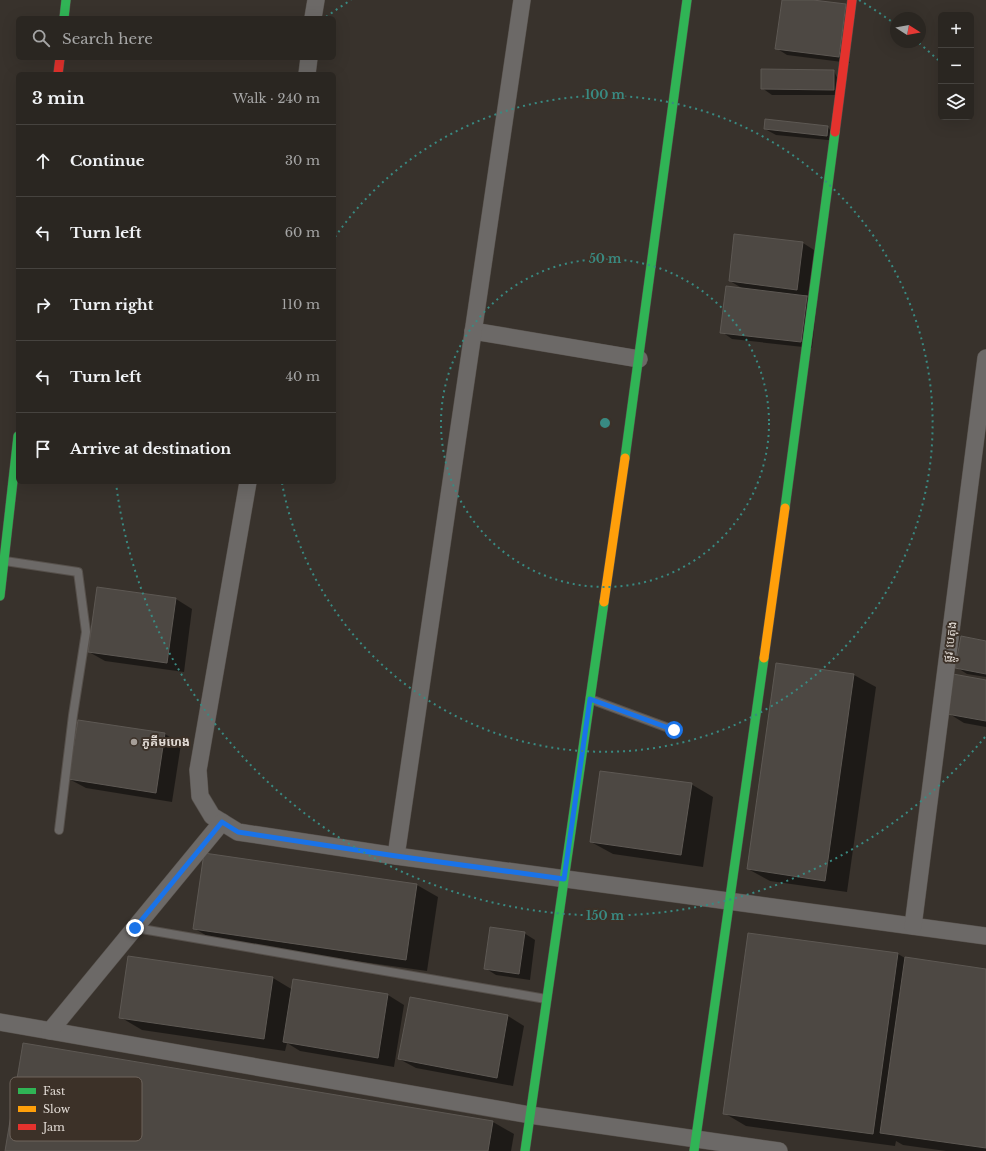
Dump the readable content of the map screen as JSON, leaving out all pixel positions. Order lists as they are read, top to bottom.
{
  "streets": {
    "street": ["ផ្លូវ បេតុង"]
  },
  "places": ["ភូគីមហេង"],
  "legend": ["Fast", "Slow", "Jam"],
  "north": "right",
  "page": {
    "map_buttons": ["+", "−"],
    "search": "Search here",
    "heading": ["3 min", "Walk · 240 m"],
    "list": [
      ["Continue", "30 m"],
      ["Turn left", "60 m"],
      ["Turn right", "110 m"],
      ["Turn left", "40 m"],
      "Arrive at destination"
    ]
  },
  "rings": ["100 m", "50 m", "150 m"]
}
